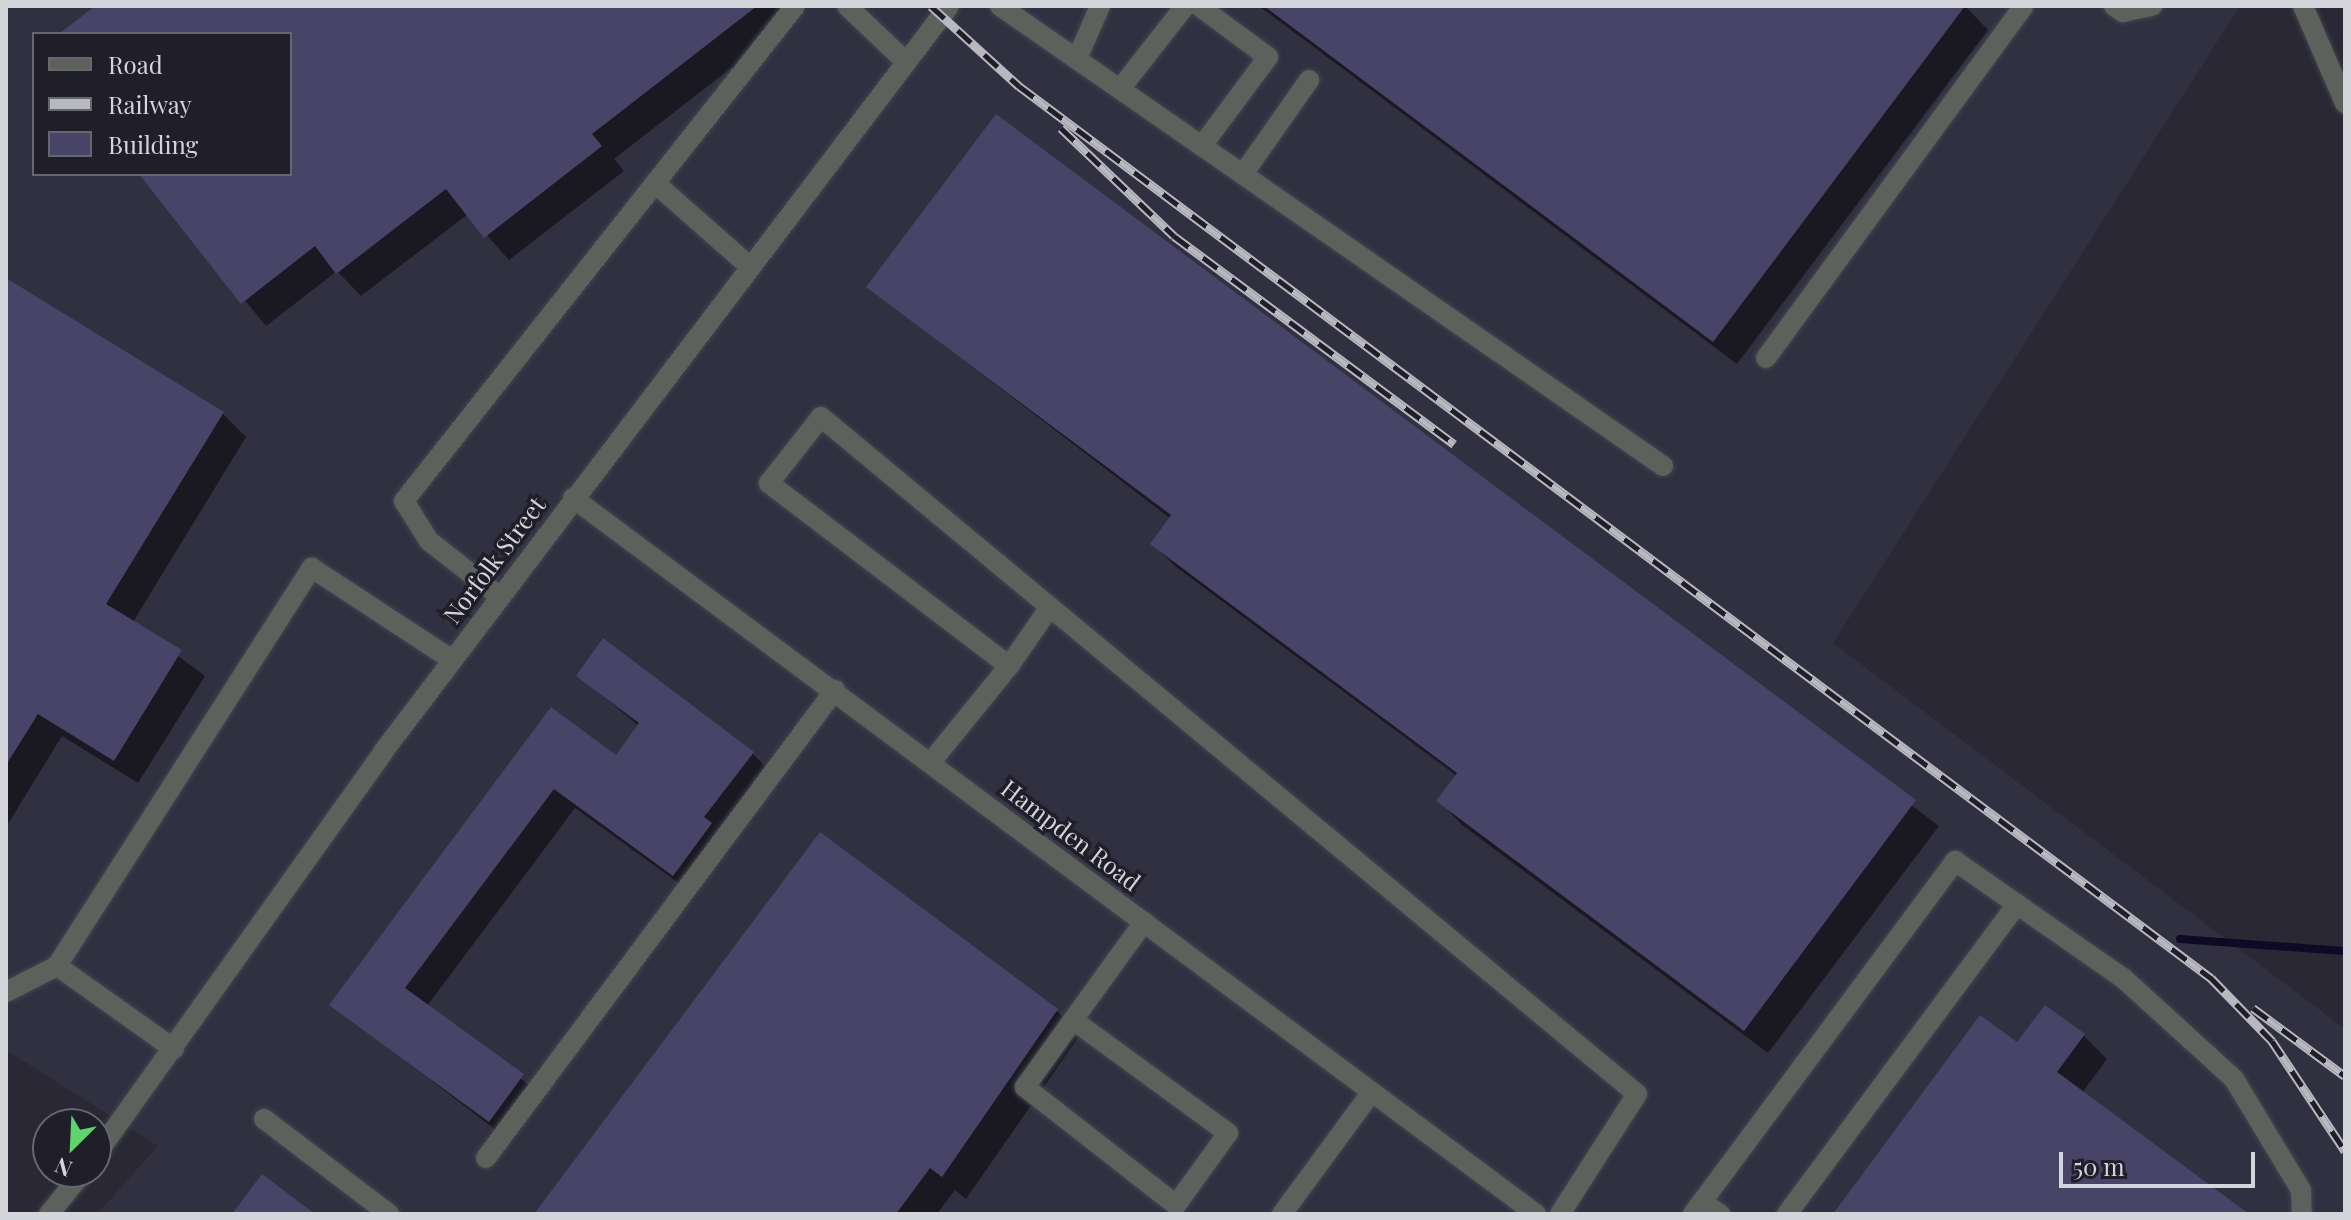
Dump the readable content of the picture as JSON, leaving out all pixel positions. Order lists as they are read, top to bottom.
{
  "streets": {
    "street": ["Norfolk Street", "Hampden Road"]
  },
  "crossings": [
    ["Norfolk Street", "Hampden Road"]
  ],
  "legend": ["Road", "Railway", "Building"],
  "scale_bar": "50 m",
  "north": "bottom left"
}
